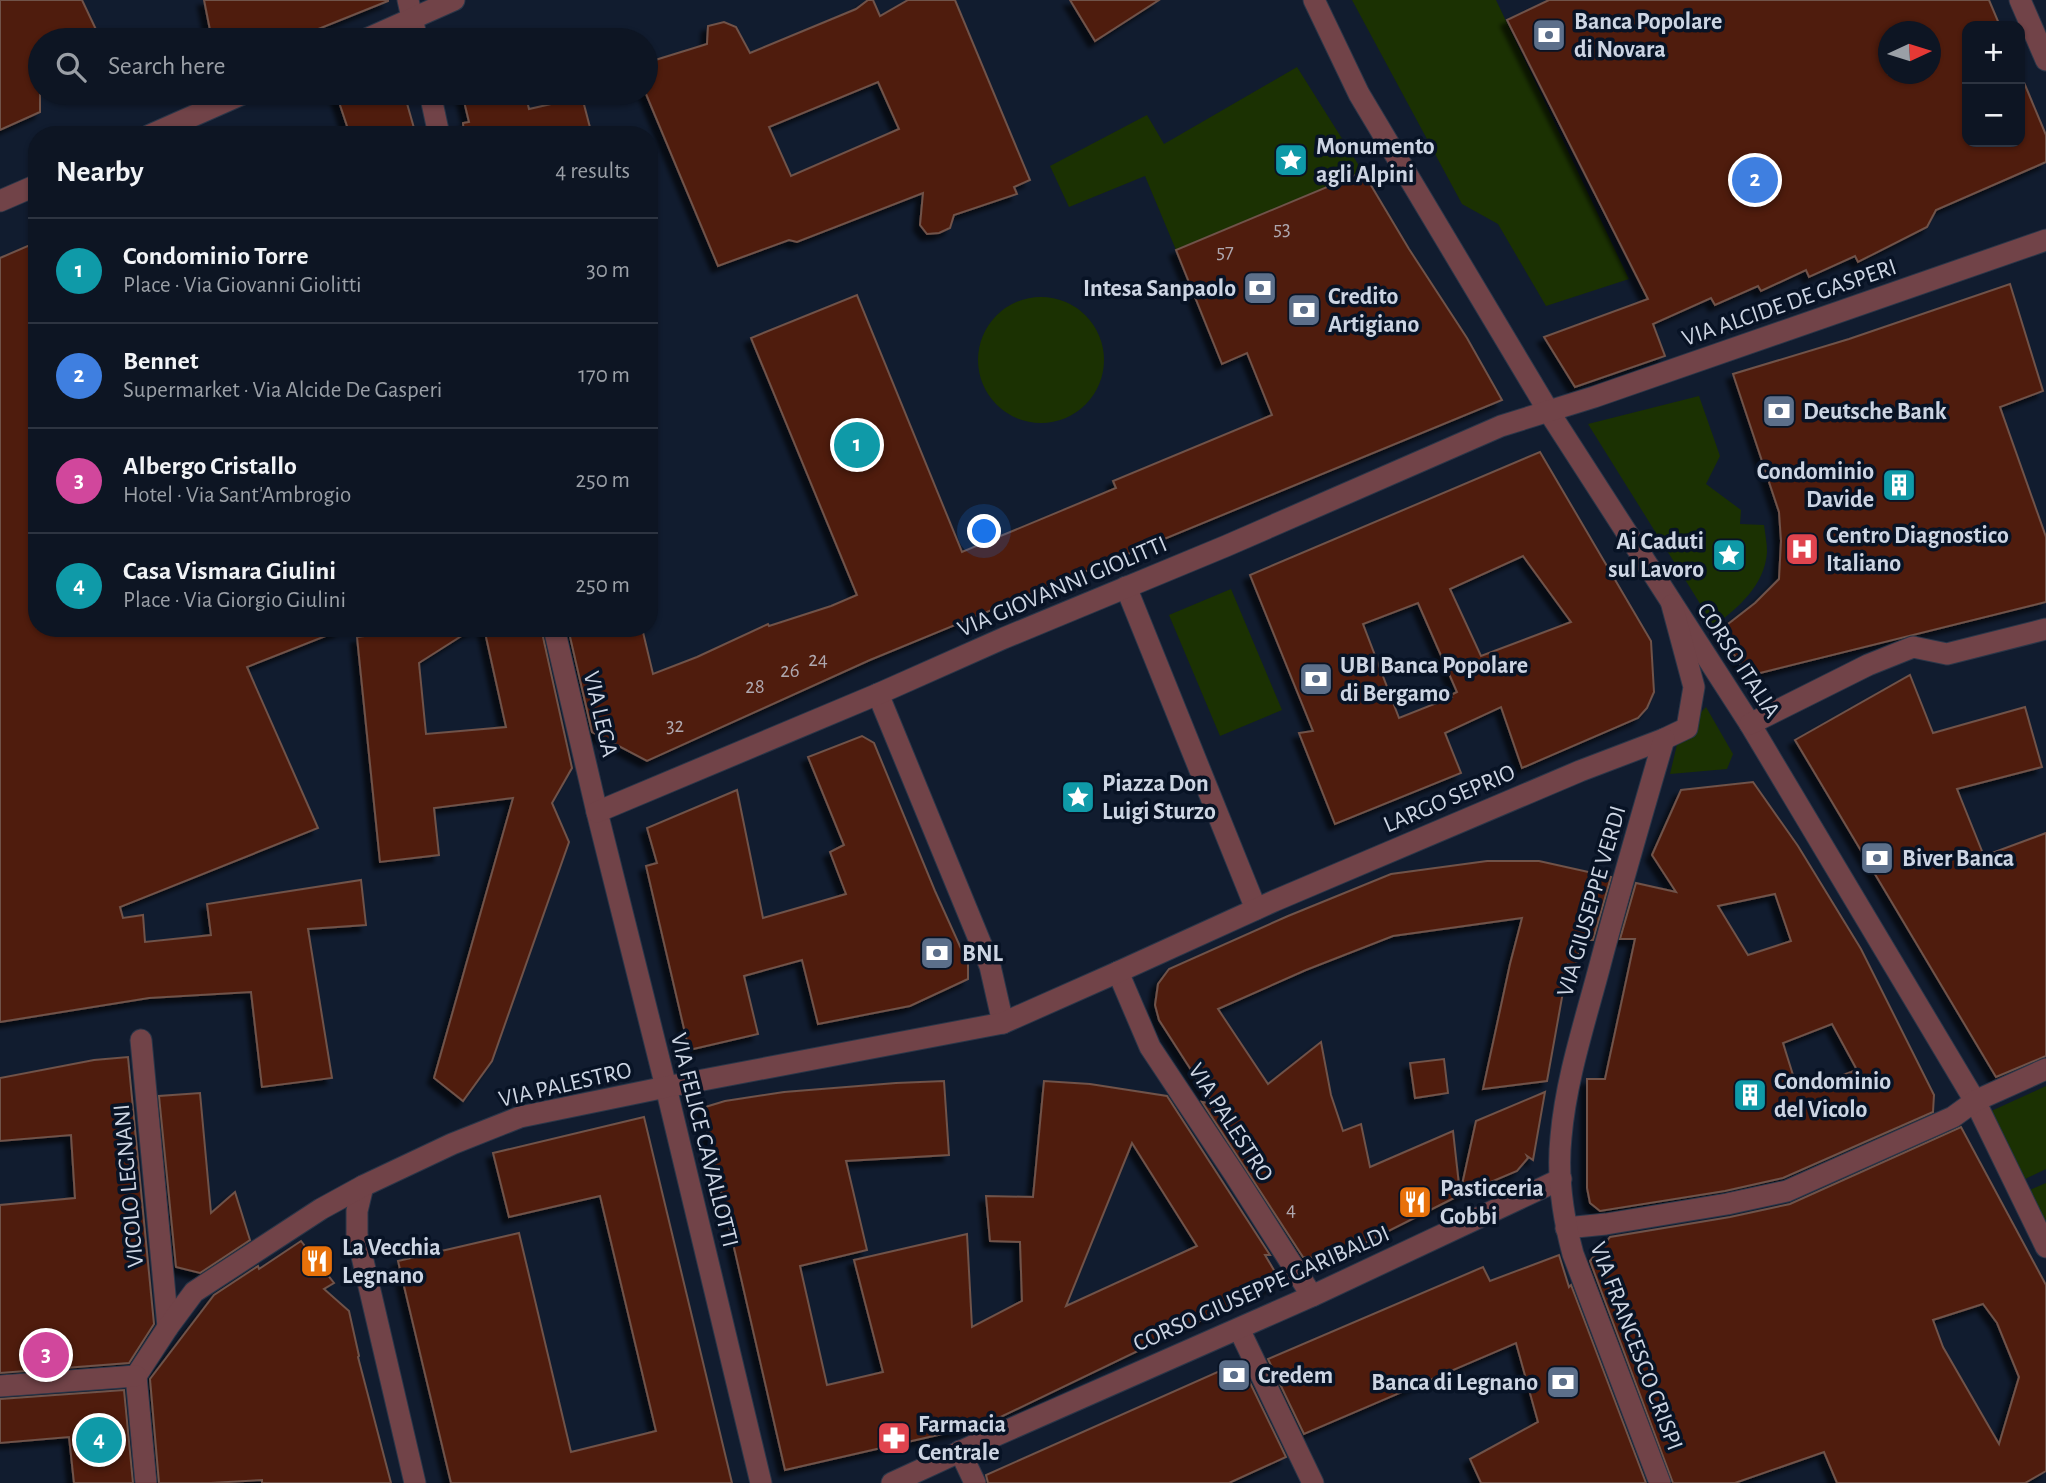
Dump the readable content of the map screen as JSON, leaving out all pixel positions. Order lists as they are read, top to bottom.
{
  "streets": {
    "street": [
      "VIA ALCIDE DE GASPERI",
      "VIA GIOVANNI GIOLITTI",
      "CORSO ITALIA",
      "VIA LEGA",
      "LARGO SEPRIO",
      "VIA GIUSEPPE VERDI",
      "VIA PALESTRO",
      "VIA FELICE CAVALLOTTI",
      "VICOLO LEGNANI",
      "CORSO GIUSEPPE GARIBALDI",
      "VIA FRANCESCO CRISPI"
    ]
  },
  "crossings": [
    ["VIA ALCIDE DE GASPERI", "VIA GIOVANNI GIOLITTI"],
    ["VIA ALCIDE DE GASPERI", "CORSO ITALIA"],
    ["VIA GIOVANNI GIOLITTI", "CORSO ITALIA"],
    ["VIA GIOVANNI GIOLITTI", "VIA LEGA"],
    ["VIA GIOVANNI GIOLITTI", "VIA FELICE CAVALLOTTI"],
    ["VIA LEGA", "VIA FELICE CAVALLOTTI"],
    ["LARGO SEPRIO", "VIA GIUSEPPE VERDI"],
    ["VIA GIUSEPPE VERDI", "CORSO GIUSEPPE GARIBALDI"],
    ["VIA GIUSEPPE VERDI", "VIA FRANCESCO CRISPI"],
    ["VIA PALESTRO", "VIA FELICE CAVALLOTTI"],
    ["VIA PALESTRO", "VICOLO LEGNANI"],
    ["VIA PALESTRO", "CORSO GIUSEPPE GARIBALDI"]
  ],
  "places": {
    "bank": [
      "Banca Popolare di Novara",
      "Intesa Sanpaolo",
      "Credito Artigiano",
      "Deutsche Bank",
      "UBI Banca Popolare di Bergamo",
      "Biver Banca",
      "BNL",
      "Credem",
      "Banca di Legnano"
    ],
    "place": ["Monumento agli Alpini", "Ai Caduti sul Lavoro", "Piazza Don Luigi Sturzo"],
    "building": ["Condominio Davide", "Condominio del Vicolo"],
    "hospital": ["Centro Diagnostico Italiano"],
    "restaurant": ["Pasticceria Gobbi", "La Vecchia Legnano"],
    "pharmacy": ["Farmacia Centrale"]
  },
  "house_numbers": [
    "53",
    "57",
    "24",
    "26",
    "28",
    "32",
    "4"
  ],
  "north": "right",
  "page": {
    "map_buttons": ["+", "−"],
    "search": "Search here",
    "heading": ["Nearby", "4 results"],
    "pins": [
      "2",
      "1",
      "3",
      "4"
    ],
    "list": [
      {
        "mark": "1",
        "name": "Condominio Torre",
        "note": "Place · Via Giovanni Giolitti",
        "value": "30 m"
      },
      {
        "mark": "2",
        "name": "Bennet",
        "note": "Supermarket · Via Alcide De Gasperi",
        "value": "170 m"
      },
      {
        "mark": "3",
        "name": "Albergo Cristallo",
        "note": "Hotel · Via Sant'Ambrogio",
        "value": "250 m"
      },
      {
        "mark": "4",
        "name": "Casa Vismara Giulini",
        "note": "Place · Via Giorgio Giulini",
        "value": "250 m"
      }
    ]
  }
}
